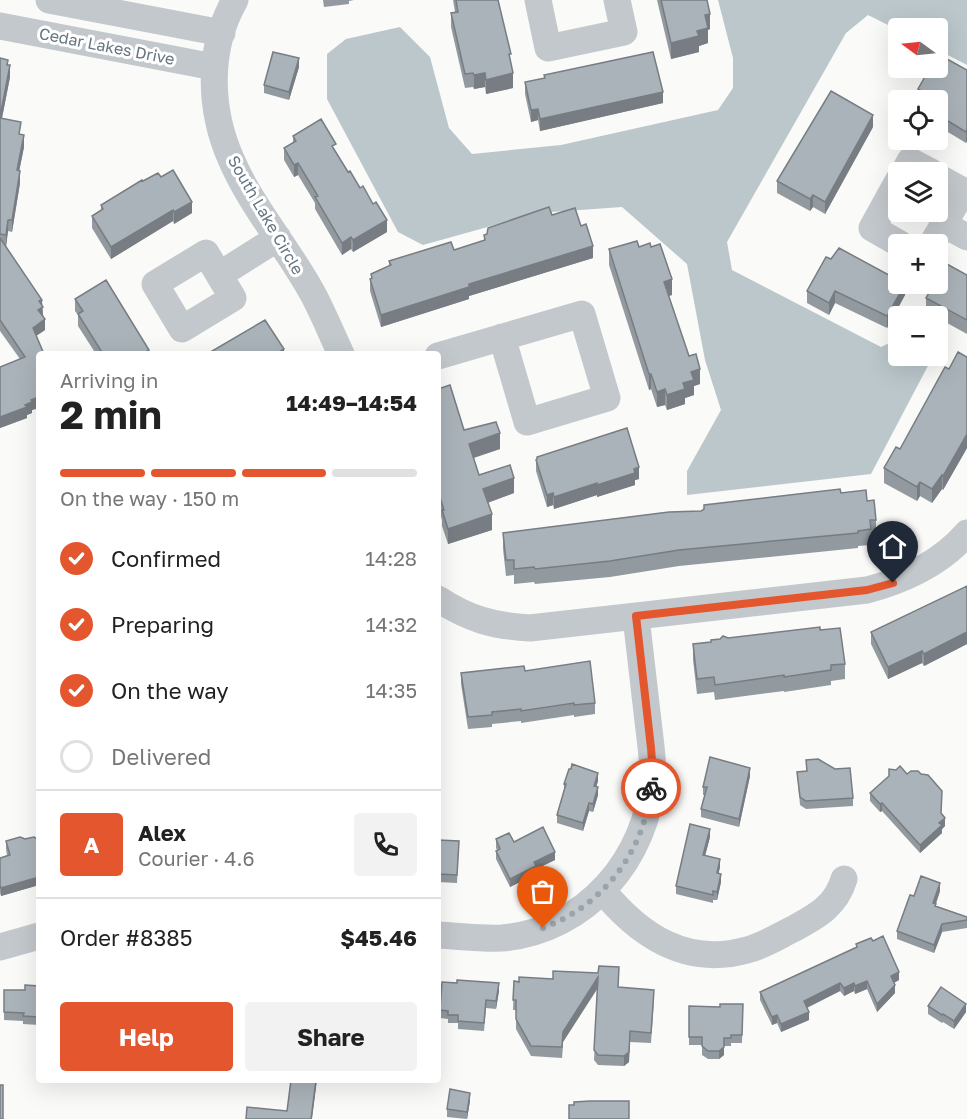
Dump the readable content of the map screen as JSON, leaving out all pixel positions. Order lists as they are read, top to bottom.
{
  "streets": {
    "street": ["Cedar Lakes Drive", "South Lake Circle"]
  },
  "crossings": [
    ["Cedar Lakes Drive", "South Lake Circle"]
  ],
  "north": "left",
  "page": {
    "map_buttons": ["+", "−"],
    "heading": ["2 min", "Arriving in", "14:49–14:54"],
    "panel": [
      "Alex",
      "Courier · 4.6",
      "Order #8385",
      "$45.46"
    ],
    "bar": "On the way · 150 m",
    "list": [
      ["Confirmed", "14:28"],
      ["Preparing", "14:32"],
      ["On the way", "14:35"],
      "Delivered"
    ],
    "round": "A",
    "buttons": ["Help", "Share"]
  }
}
